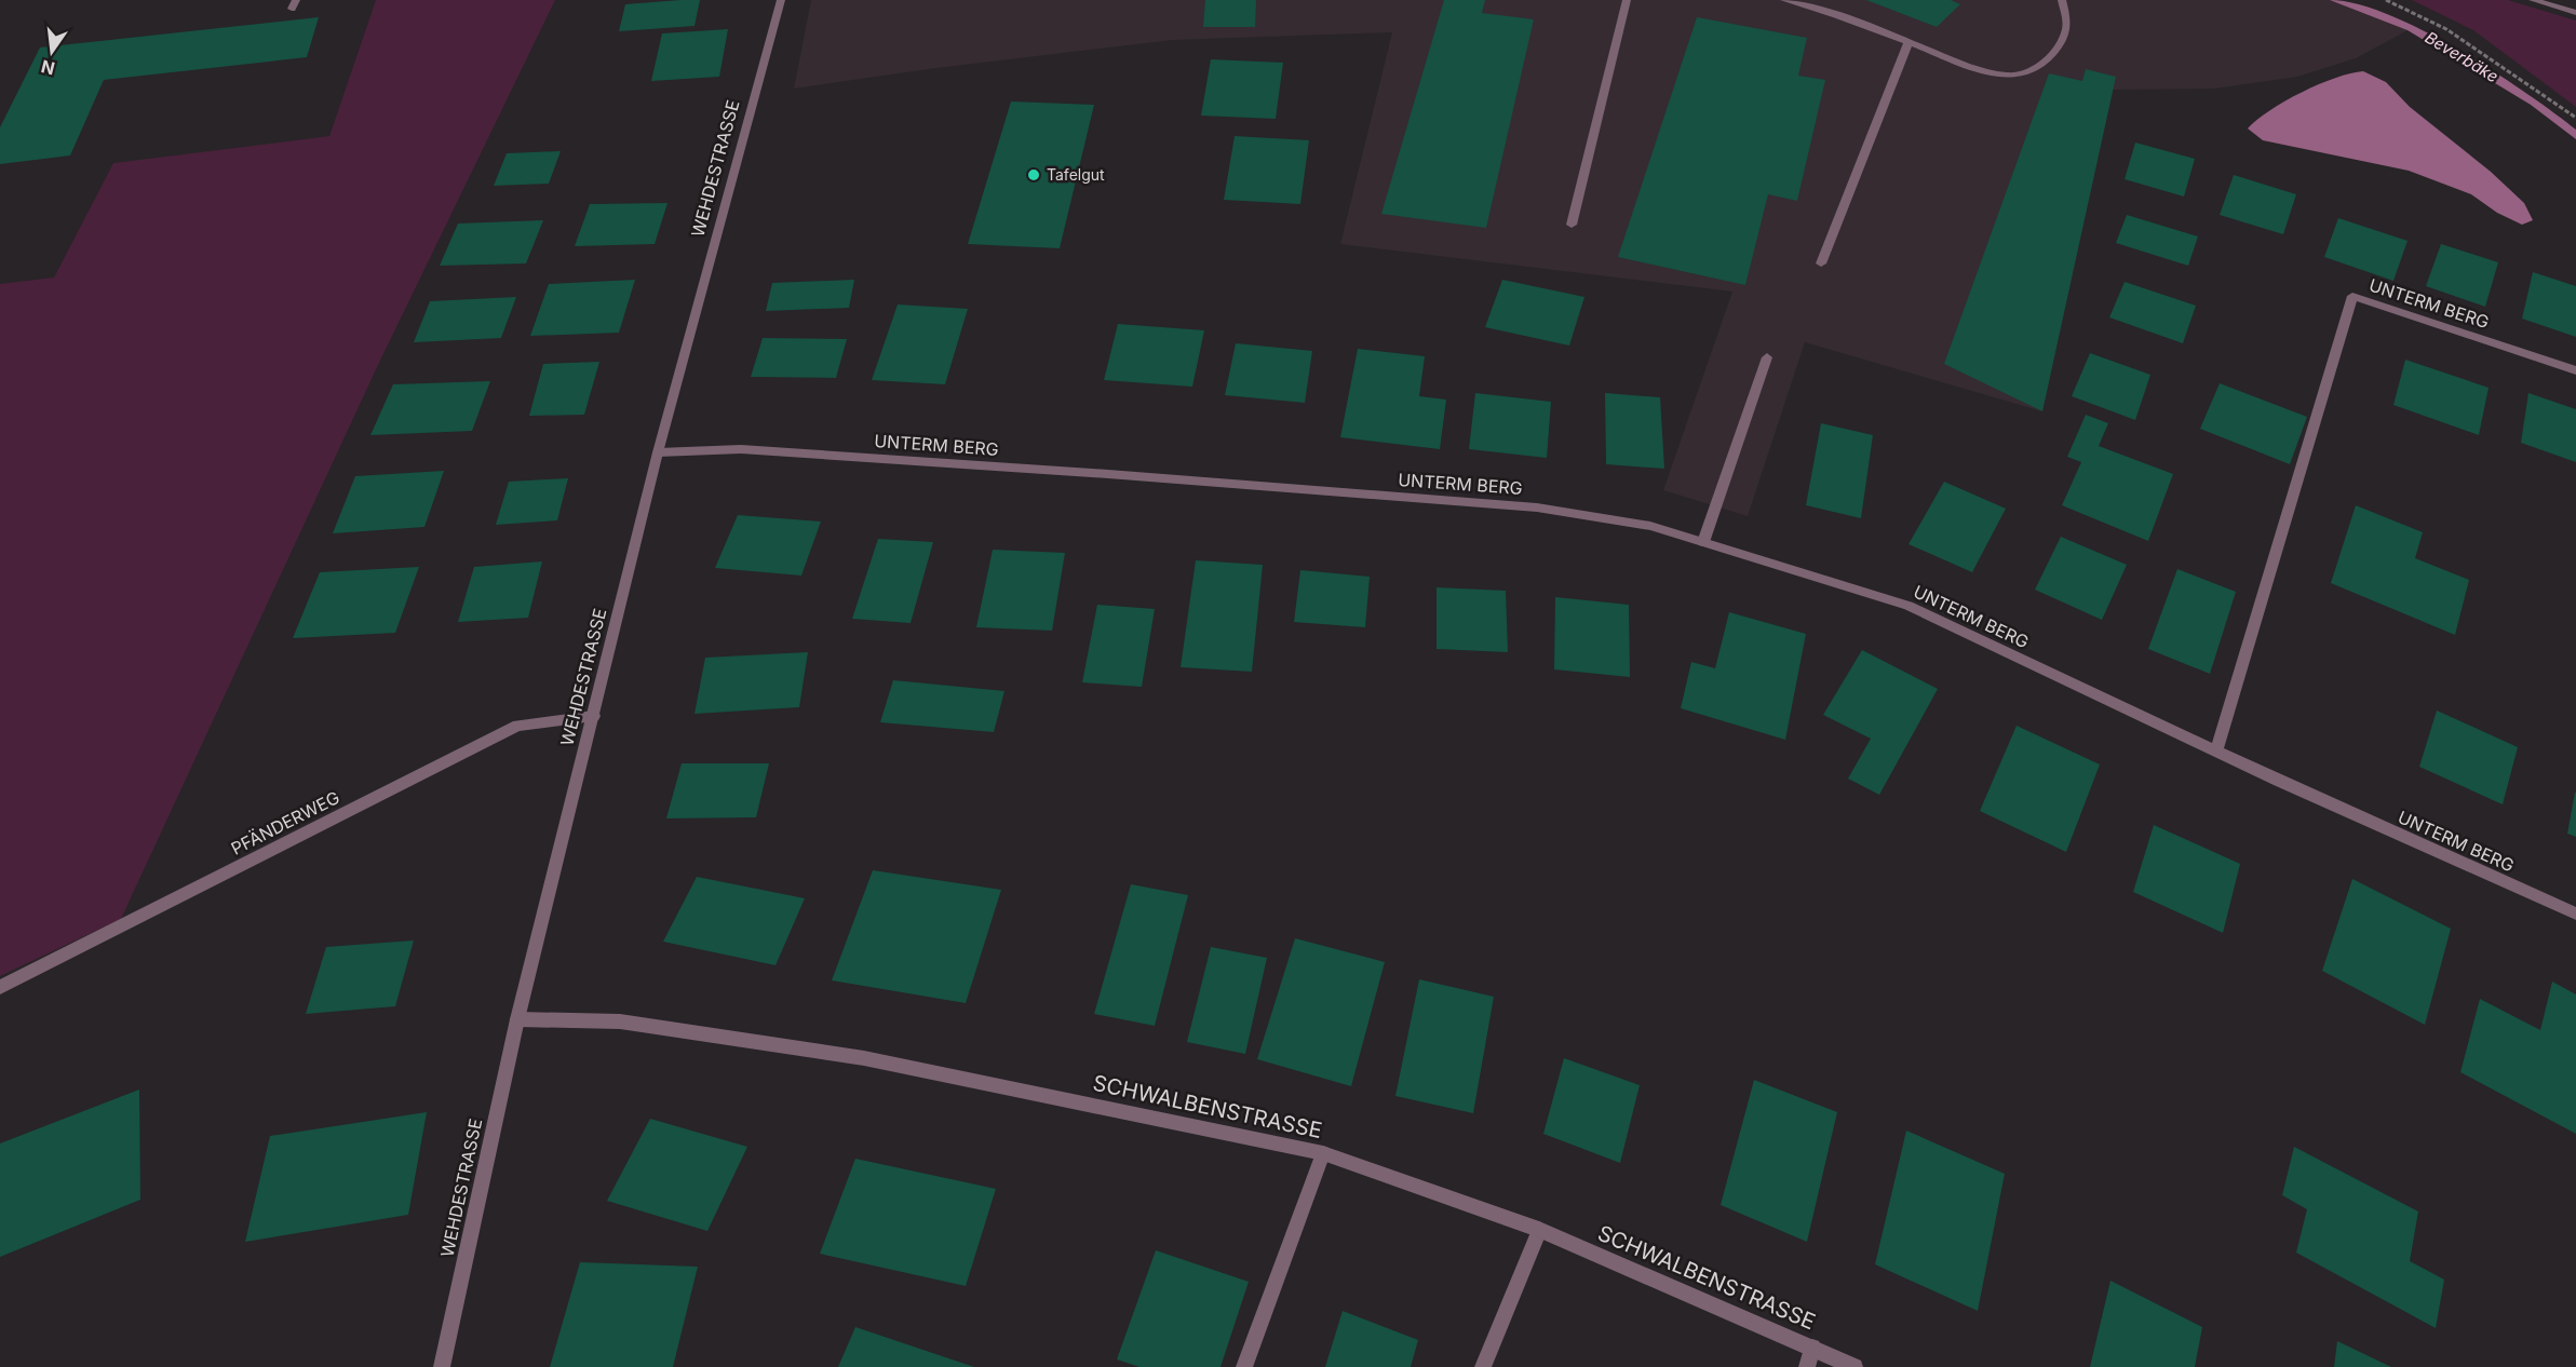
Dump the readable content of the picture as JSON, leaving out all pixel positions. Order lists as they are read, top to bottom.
{
  "streets": {
    "street": [
      "WEHDESTRASSE",
      "UNTERM BERG",
      "PFÄNDERWEG",
      "SCHWALBENSTRASSE"
    ]
  },
  "crossings": [
    ["WEHDESTRASSE", "UNTERM BERG"],
    ["WEHDESTRASSE", "PFÄNDERWEG"],
    ["WEHDESTRASSE", "SCHWALBENSTRASSE"]
  ],
  "water": ["Beverbäke"],
  "places": ["Tafelgut"],
  "north": "bottom"
}
